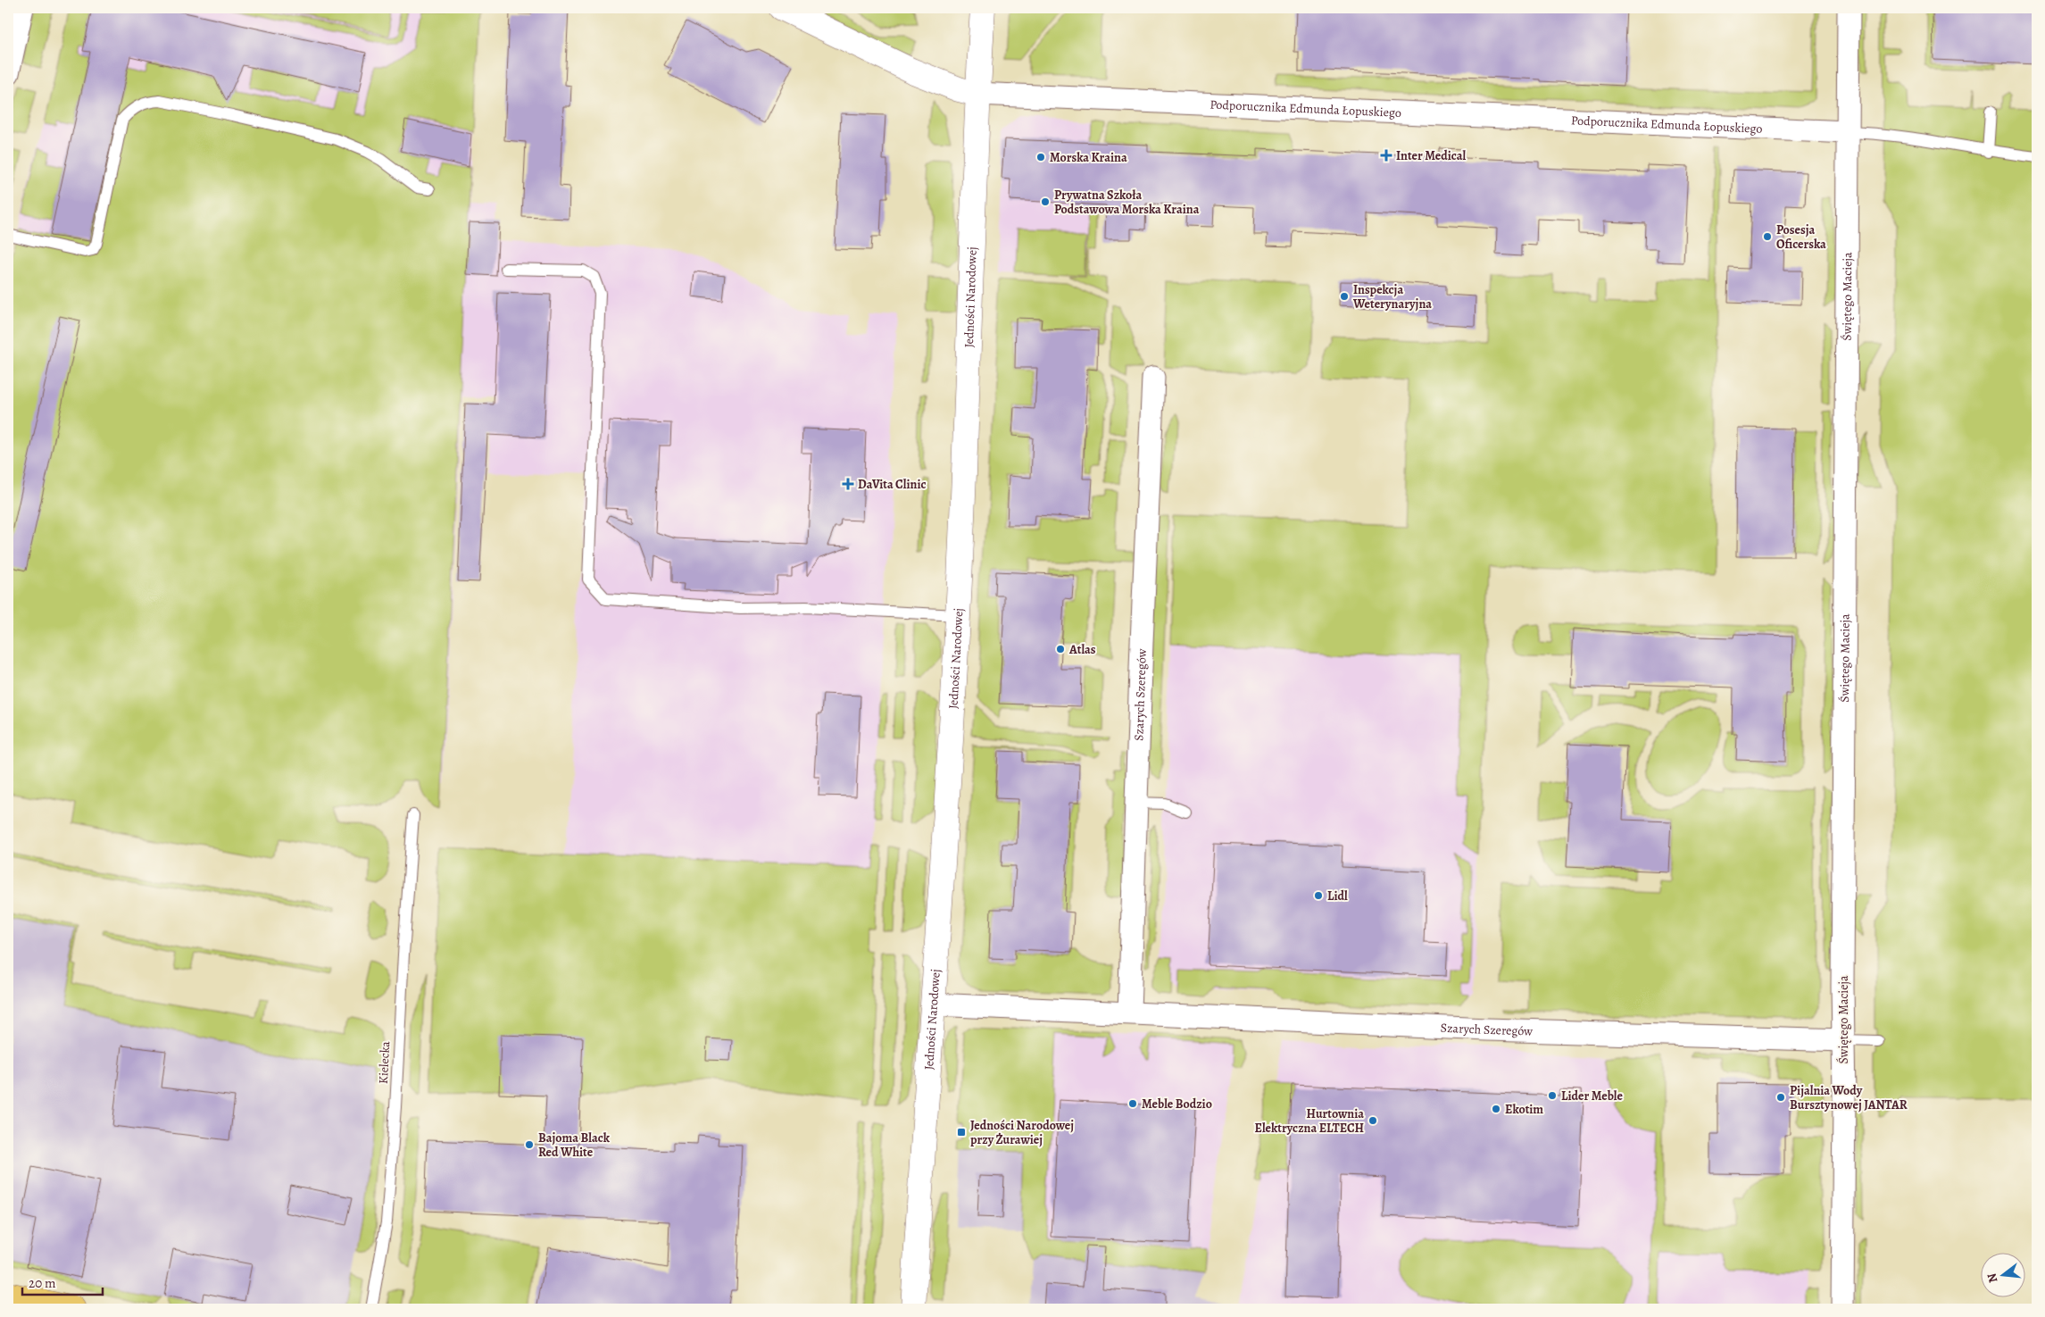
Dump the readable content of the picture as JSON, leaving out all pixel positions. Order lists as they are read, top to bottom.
{
  "streets": {
    "street": [
      "Podporucznika Edmunda Łopuskiego",
      "Jedności Narodowej",
      "Świętego Macieja",
      "Szarych Szeregów"
    ],
    "lane": ["Kielecka"]
  },
  "crossings": [
    ["Podporucznika Edmunda Łopuskiego", "Jedności Narodowej"],
    ["Podporucznika Edmunda Łopuskiego", "Świętego Macieja"],
    ["Jedności Narodowej", "Szarych Szeregów"],
    ["Świętego Macieja", "Szarych Szeregów"]
  ],
  "places": {
    "health": ["Inter Medical", "DaVita Clinic"],
    "other": [
      "Morska Kraina",
      "Prywatna Szkoła Podstawowa Morska Kraina",
      "Posesja Oficerska",
      "Inspekcja Weterynaryjna",
      "Atlas",
      "Lidl",
      "Lider Meble",
      "Pijalnia Wody Bursztynowej JANTAR",
      "Meble Bodzio",
      "Ekotim",
      "Hurtownia Elektryczna ELTECH",
      "Bajoma Black Red White"
    ],
    "transit": ["Jedności Narodowej przy Żurawiej"]
  },
  "scale_bar": "20 m",
  "north": "left"
}
